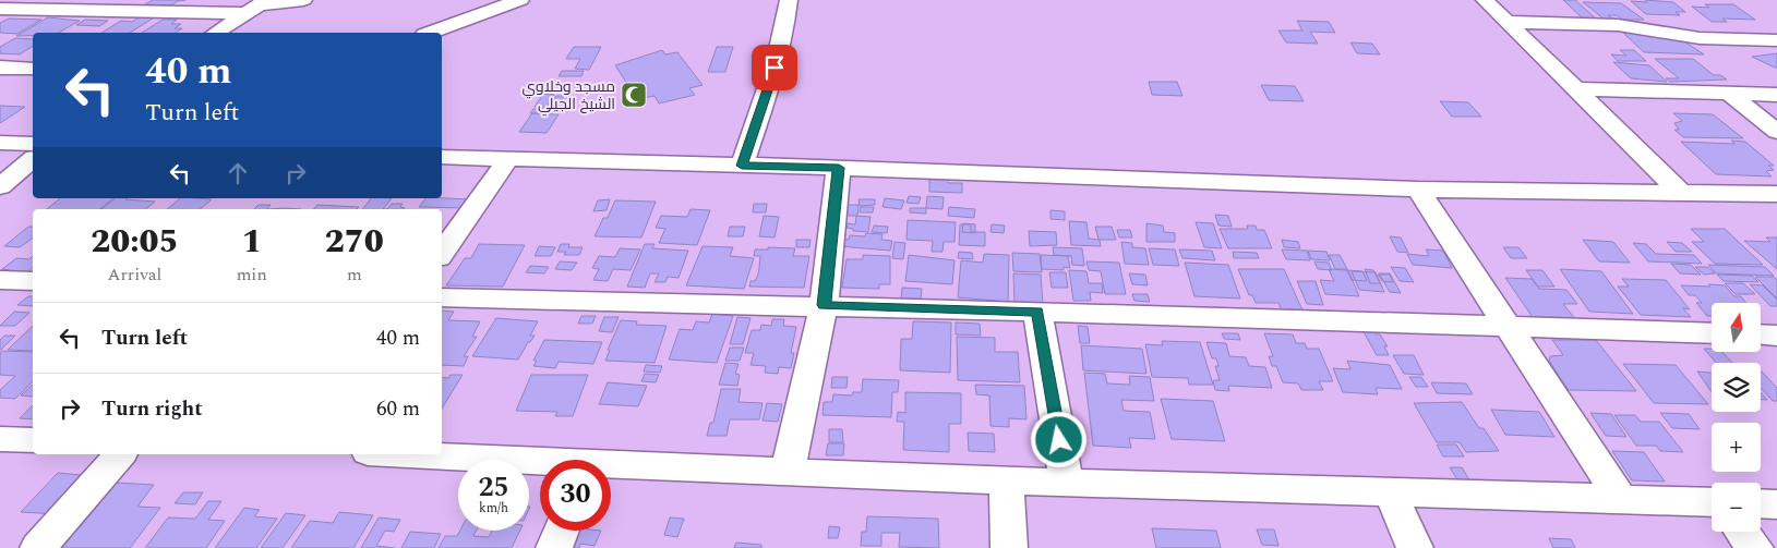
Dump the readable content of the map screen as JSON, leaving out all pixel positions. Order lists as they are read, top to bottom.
{
  "places": {
    "mosque": ["مسجد وخلاوي الشيخ الجيلي"]
  },
  "north": "top",
  "page": {
    "turn": ["40 m", "Turn left"],
    "eta": [
      "20:05",
      "Arrival",
      "1",
      "min",
      "270",
      "m"
    ],
    "list": [
      {
        "name": "Turn left",
        "value": "40 m"
      },
      {
        "name": "Turn right",
        "value": "60 m"
      }
    ],
    "map_buttons": ["+", "−"],
    "speed": "25 km/h",
    "limit": "30"
  }
}
